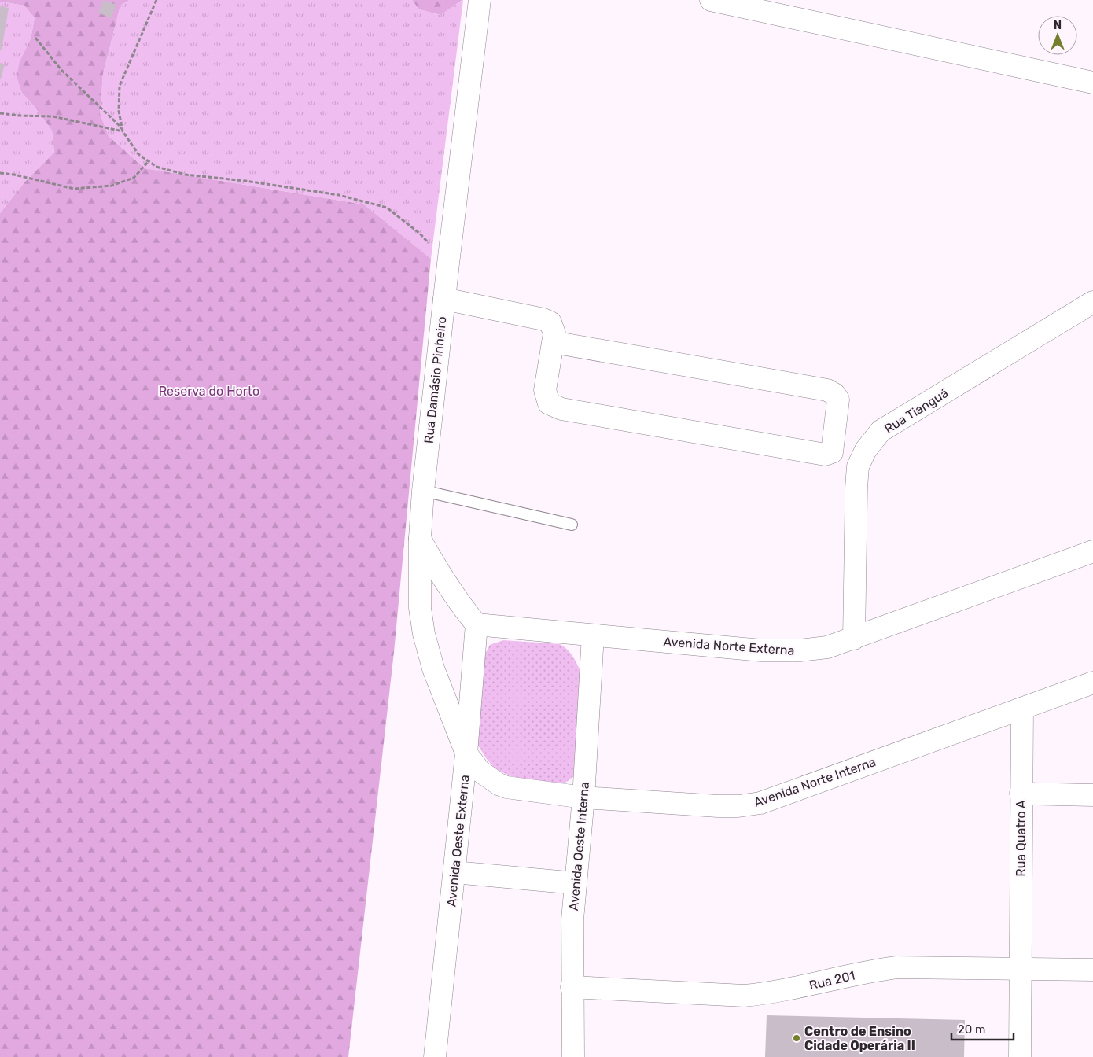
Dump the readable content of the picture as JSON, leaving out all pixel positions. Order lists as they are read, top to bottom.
{
  "streets": {
    "street": [
      "Rua Damásio Pinheiro",
      "Rua Tianguá",
      "Avenida Norte Externa",
      "Avenida Norte Interna",
      "Rua Quatro A",
      "Avenida Oeste Externa",
      "Avenida Oeste Interna",
      "Rua 201"
    ]
  },
  "crossings": [
    ["Rua Damásio Pinheiro", "Avenida Norte Interna"],
    ["Rua Damásio Pinheiro", "Avenida Oeste Externa"],
    ["Rua Tianguá", "Avenida Norte Externa"],
    ["Avenida Norte Externa", "Avenida Oeste Externa"],
    ["Avenida Norte Externa", "Avenida Oeste Interna"],
    ["Avenida Norte Interna", "Rua Quatro A"],
    ["Avenida Norte Interna", "Avenida Oeste Externa"],
    ["Avenida Norte Interna", "Avenida Oeste Interna"],
    ["Rua Quatro A", "Rua 201"],
    ["Avenida Oeste Interna", "Rua 201"]
  ],
  "parks": ["Reserva do Horto"],
  "places": ["Centro de Ensino Cidade Operária II"],
  "scale_bar": "20 m",
  "north": "top"
}
